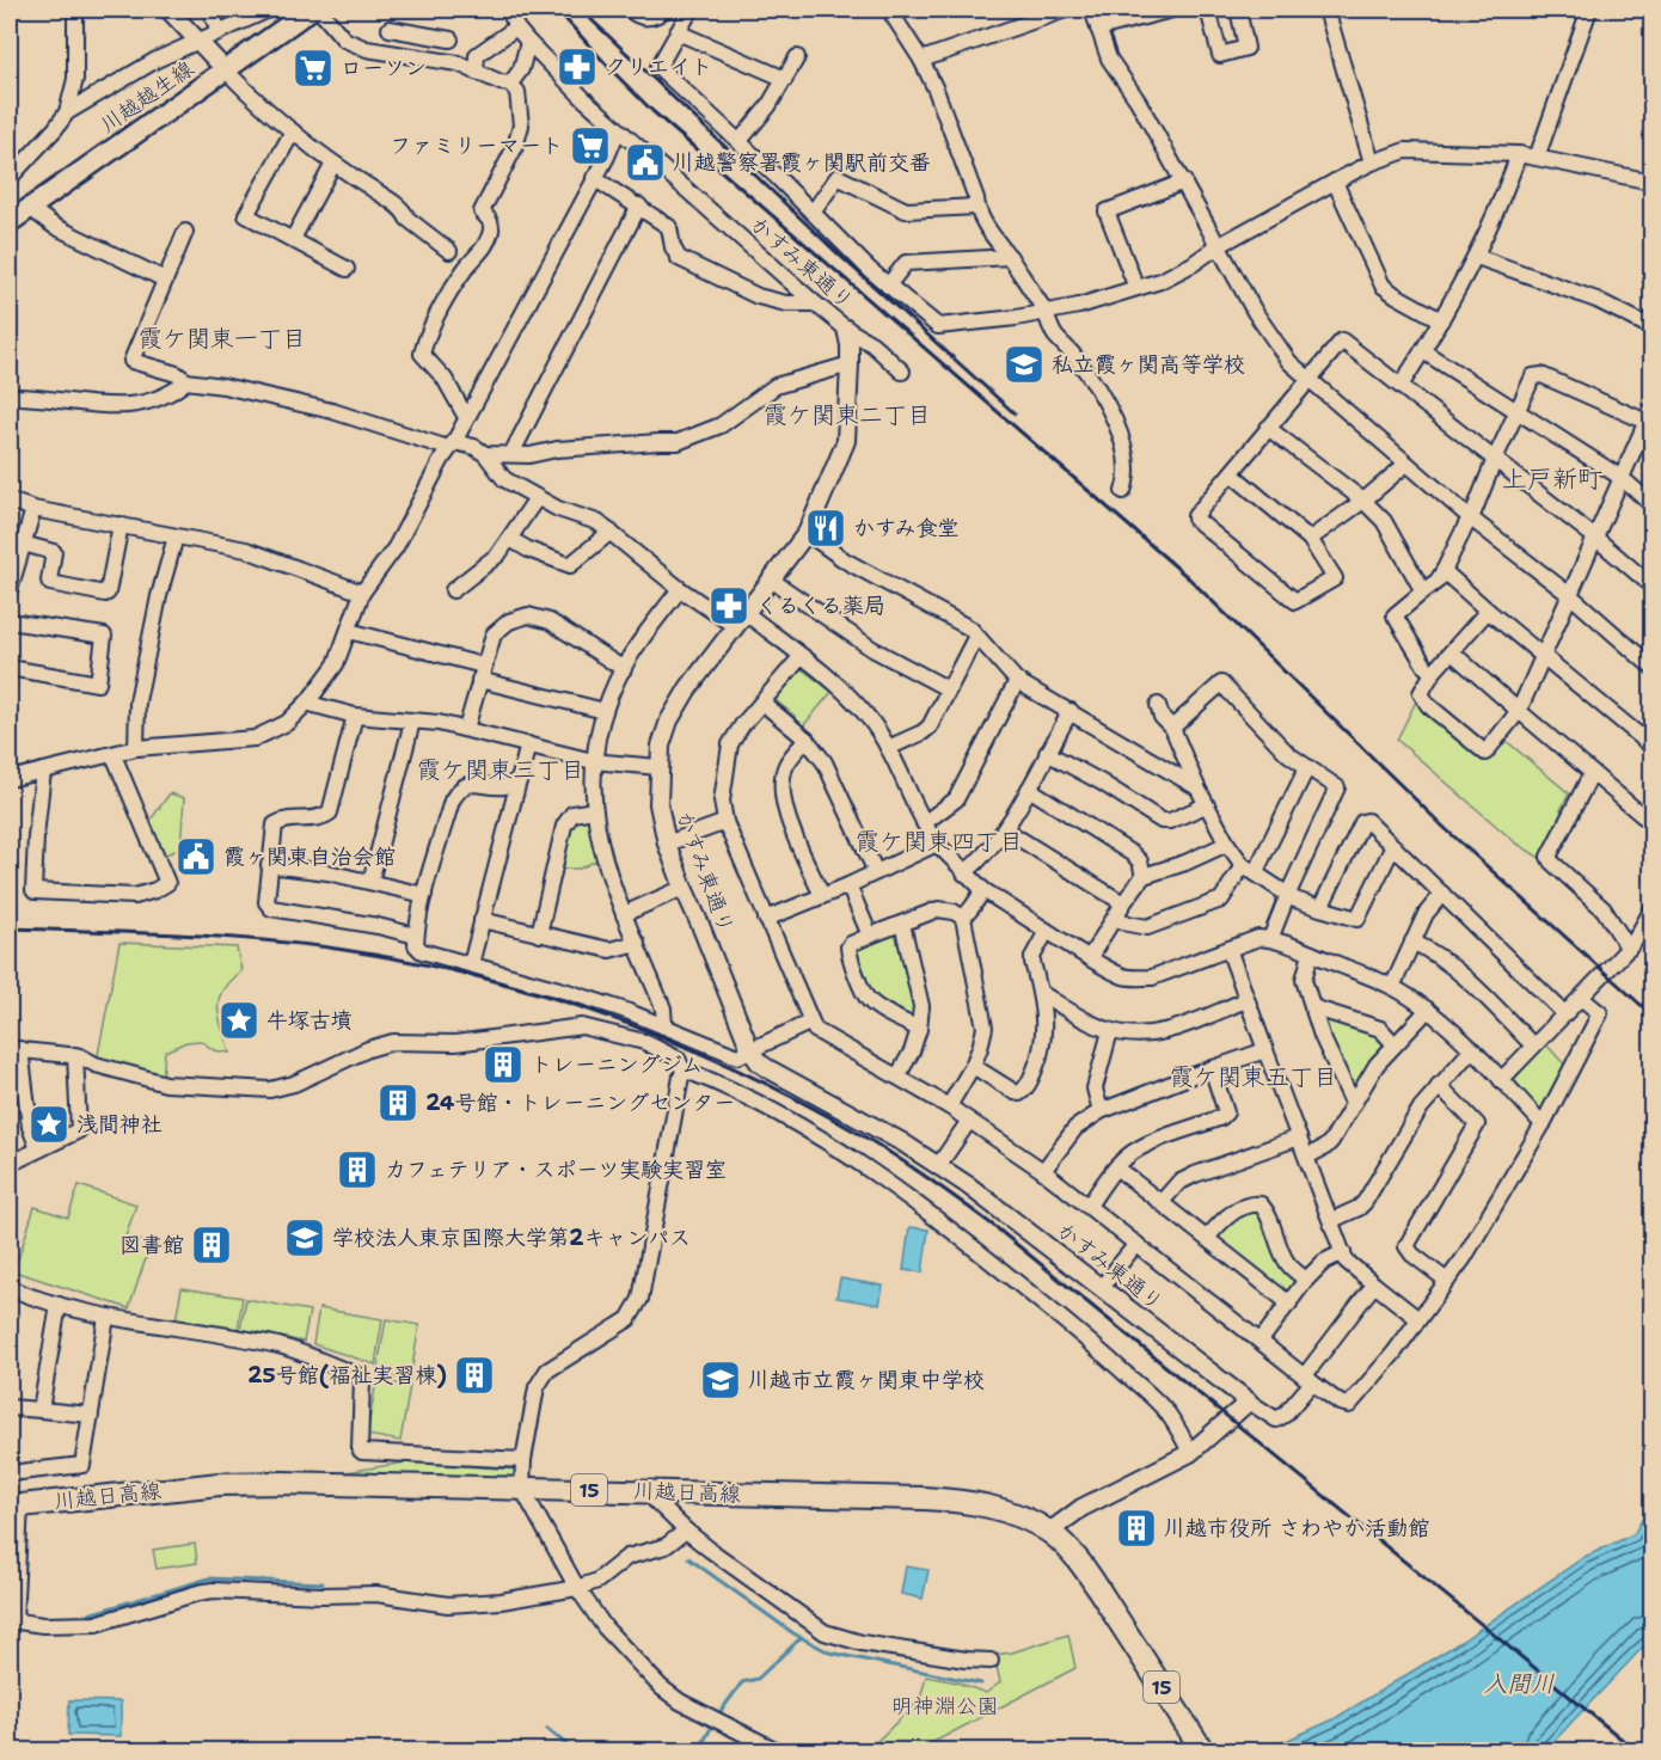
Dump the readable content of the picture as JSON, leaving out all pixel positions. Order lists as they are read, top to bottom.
{
  "streets": {
    "main road": ["川越越生線", "15", "川越日高線"],
    "street": ["かすみ東通り"]
  },
  "districts": [
    "霞ケ関東一丁目",
    "霞ケ関東二丁目",
    "上戸新町",
    "霞ケ関東三丁目",
    "霞ケ関東四丁目",
    "霞ケ関東五丁目"
  ],
  "water": ["入間川"],
  "parks": ["明神淵公園"],
  "places": {
    "pharmacy": ["クリエイト", "くるくる薬局"],
    "supermarket": ["ローソン", "ファミリーマート"],
    "public building": ["川越警察署霞ヶ関駅前交番", "霞ヶ関東自治会館"],
    "school or university": ["私立霞ヶ関高等学校", "学校法人東京国際大学第2キャンパス", "川越市立霞ヶ関東中学校"],
    "restaurant": ["かすみ食堂"],
    "place": ["牛塚古墳", "浅間神社"],
    "building": [
      "トレーニングジム",
      "24号館・トレーニングセンター",
      "カフェテリア・スポーツ実験実習室",
      "図書館",
      "25号館(福祉実習棟)",
      "川越市役所 さわやか活動館"
    ]
  }
}
